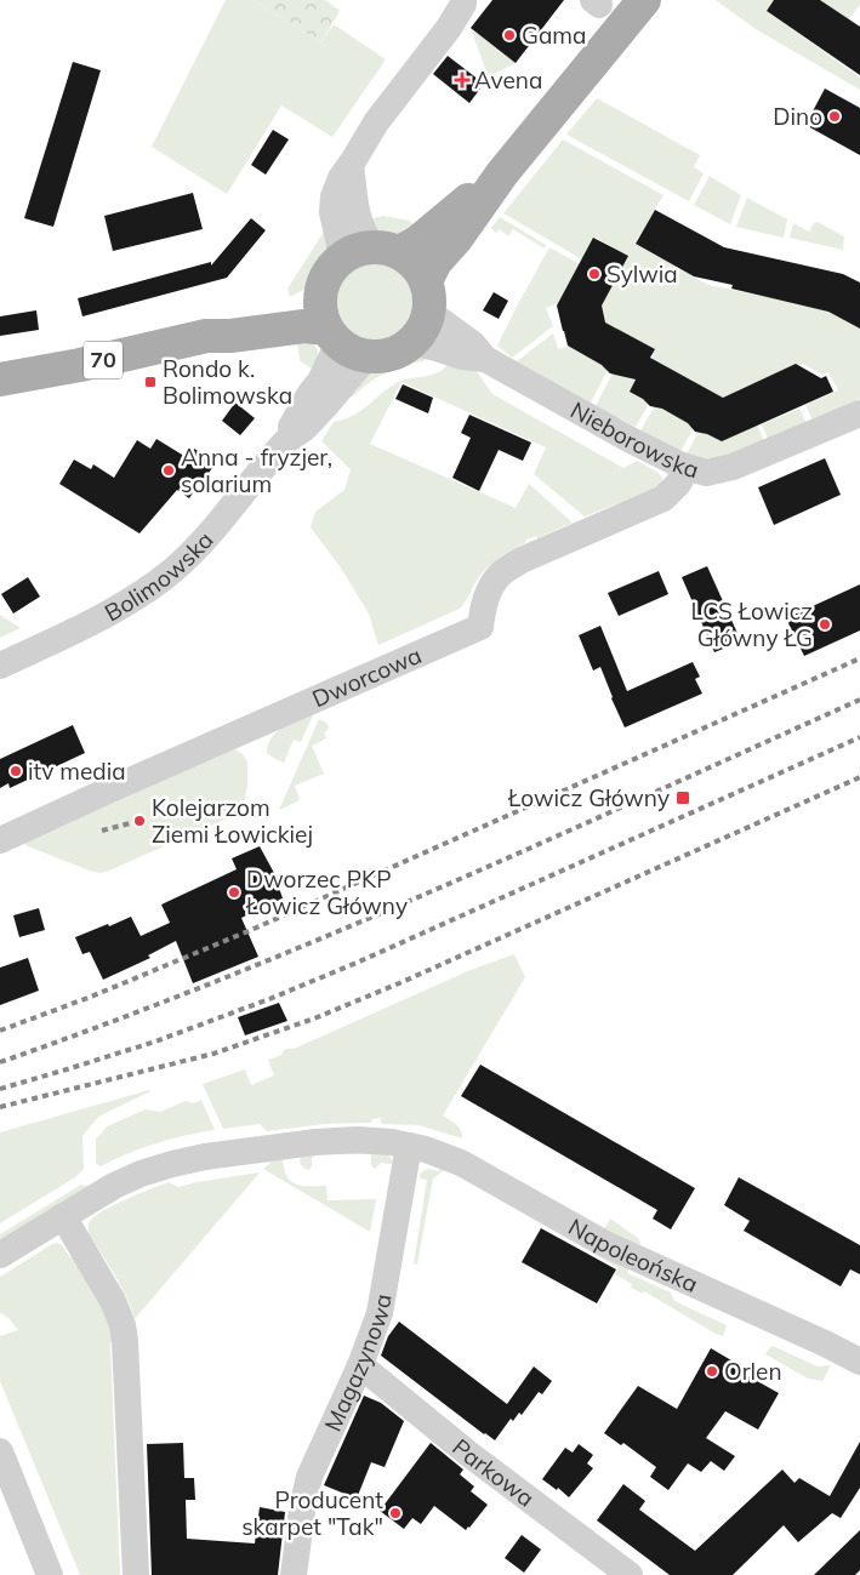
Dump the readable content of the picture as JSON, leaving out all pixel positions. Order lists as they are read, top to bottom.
{
  "streets": {
    "main road": ["70"],
    "street": [
      "Nieborowska",
      "Bolimowska",
      "Dworcowa",
      "Napoleońska",
      "Magazynowa",
      "Parkowa"
    ]
  },
  "crossings": [
    ["70", "Nieborowska"],
    ["70", "Bolimowska"],
    ["Nieborowska", "Bolimowska"],
    ["Nieborowska", "Dworcowa"],
    ["Napoleońska", "Magazynowa"],
    ["Magazynowa", "Parkowa"]
  ],
  "places": {
    "other": [
      "Gama",
      "Dino",
      "Sylwia",
      "Anna - fryzjer, solarium",
      "LCS Łowicz Główny ŁG",
      "itv media",
      "Kolejarzom Ziemi Łowickiej",
      "Dworzec PKP Łowicz Główny",
      "Orlen",
      "Producent skarpet \"Tak\""
    ],
    "health": ["Avena"],
    "transit": ["Rondo k. Bolimowska", "Łowicz Główny"]
  }
}
